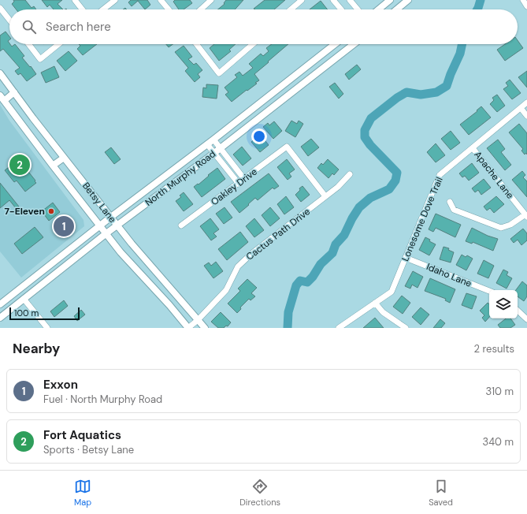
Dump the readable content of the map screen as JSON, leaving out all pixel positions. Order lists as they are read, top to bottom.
{
  "streets": {
    "main road": ["North Murphy Road", "Betsy Lane"],
    "street": [
      "Apache Lane",
      "Oakley Drive",
      "Lonesome Dove Trail",
      "Cactus Path Drive",
      "Idaho Lane"
    ]
  },
  "crossings": [
    ["Apache Lane", "Lonesome Dove Trail"],
    ["North Murphy Road", "Betsy Lane"],
    ["Oakley Drive", "Cactus Path Drive"],
    ["Betsy Lane", "Cactus Path Drive"],
    ["Lonesome Dove Trail", "Idaho Lane"]
  ],
  "places": ["7-Eleven"],
  "scale_bar": "100 m",
  "page": {
    "search": "Search here",
    "pins": ["2", "1"],
    "scale": "100 m",
    "heading": ["Nearby", "2 results"],
    "list": [
      {
        "mark": "1",
        "name": "Exxon",
        "note": "Fuel · North Murphy Road",
        "value": "310 m"
      },
      {
        "mark": "2",
        "name": "Fort Aquatics",
        "note": "Sports · Betsy Lane",
        "value": "340 m"
      }
    ],
    "nav": ["Map", "Directions", "Saved"]
  }
}
